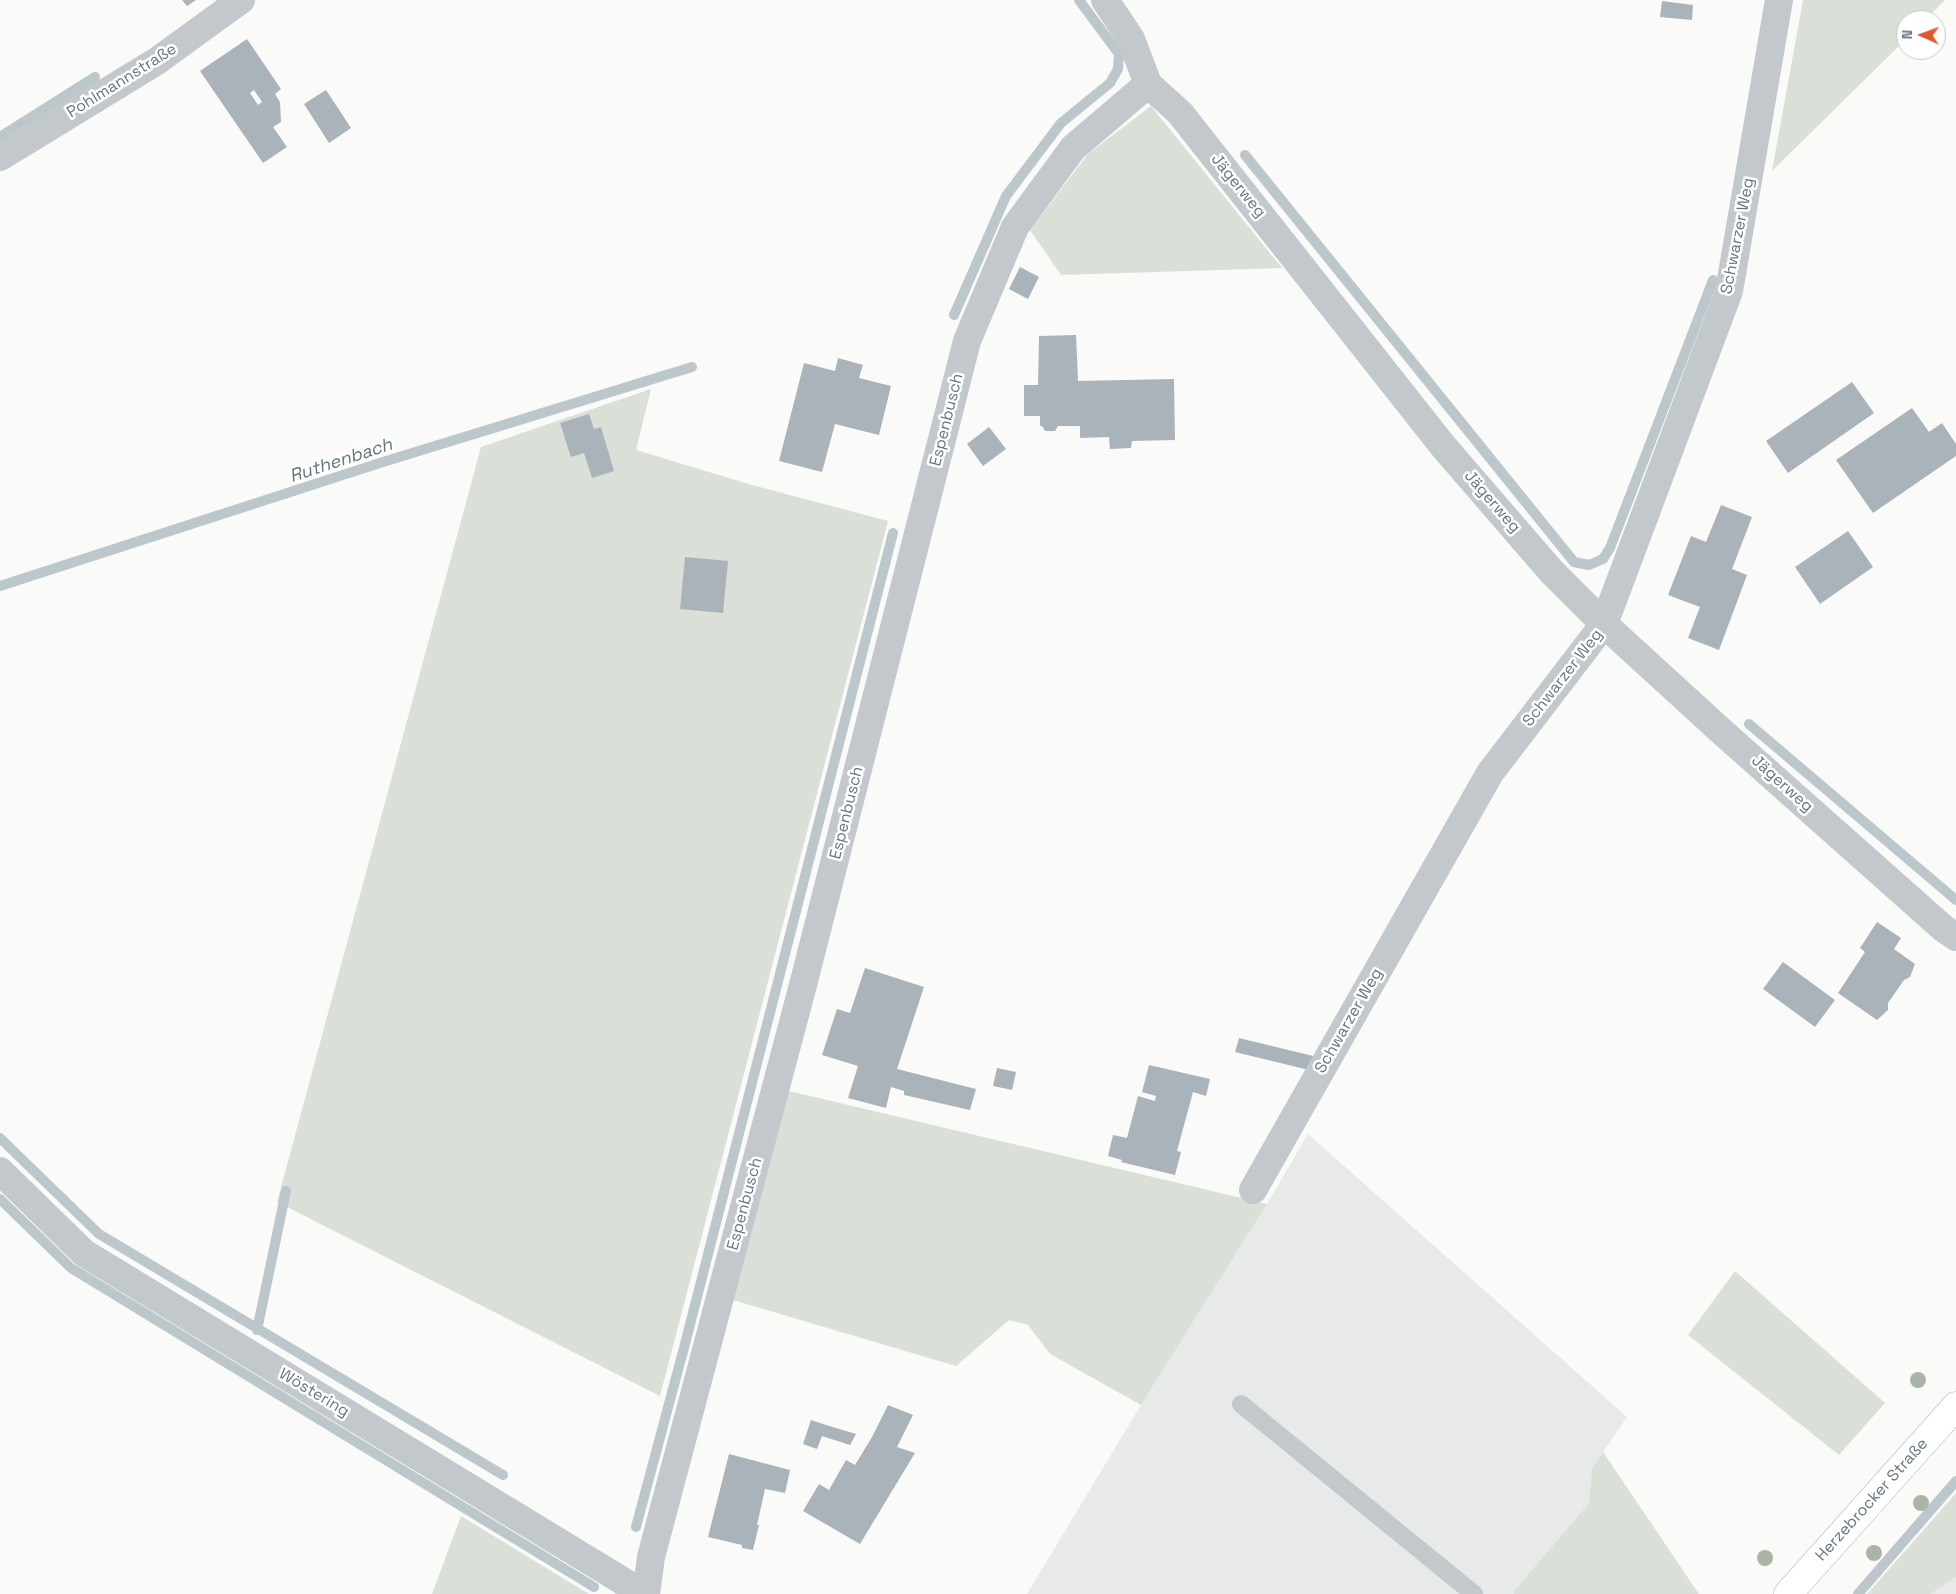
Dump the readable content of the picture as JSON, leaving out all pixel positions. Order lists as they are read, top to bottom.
{
  "streets": {
    "main road": ["Herzebrocker Straße"],
    "street": [
      "Pohlmannstraße",
      "Jägerweg",
      "Schwarzer Weg",
      "Espenbusch",
      "Wöstering"
    ]
  },
  "crossings": [
    ["Jägerweg", "Schwarzer Weg"],
    ["Jägerweg", "Espenbusch"],
    ["Espenbusch", "Wöstering"]
  ],
  "water": ["Ruthenbach"],
  "north": "left"
}
